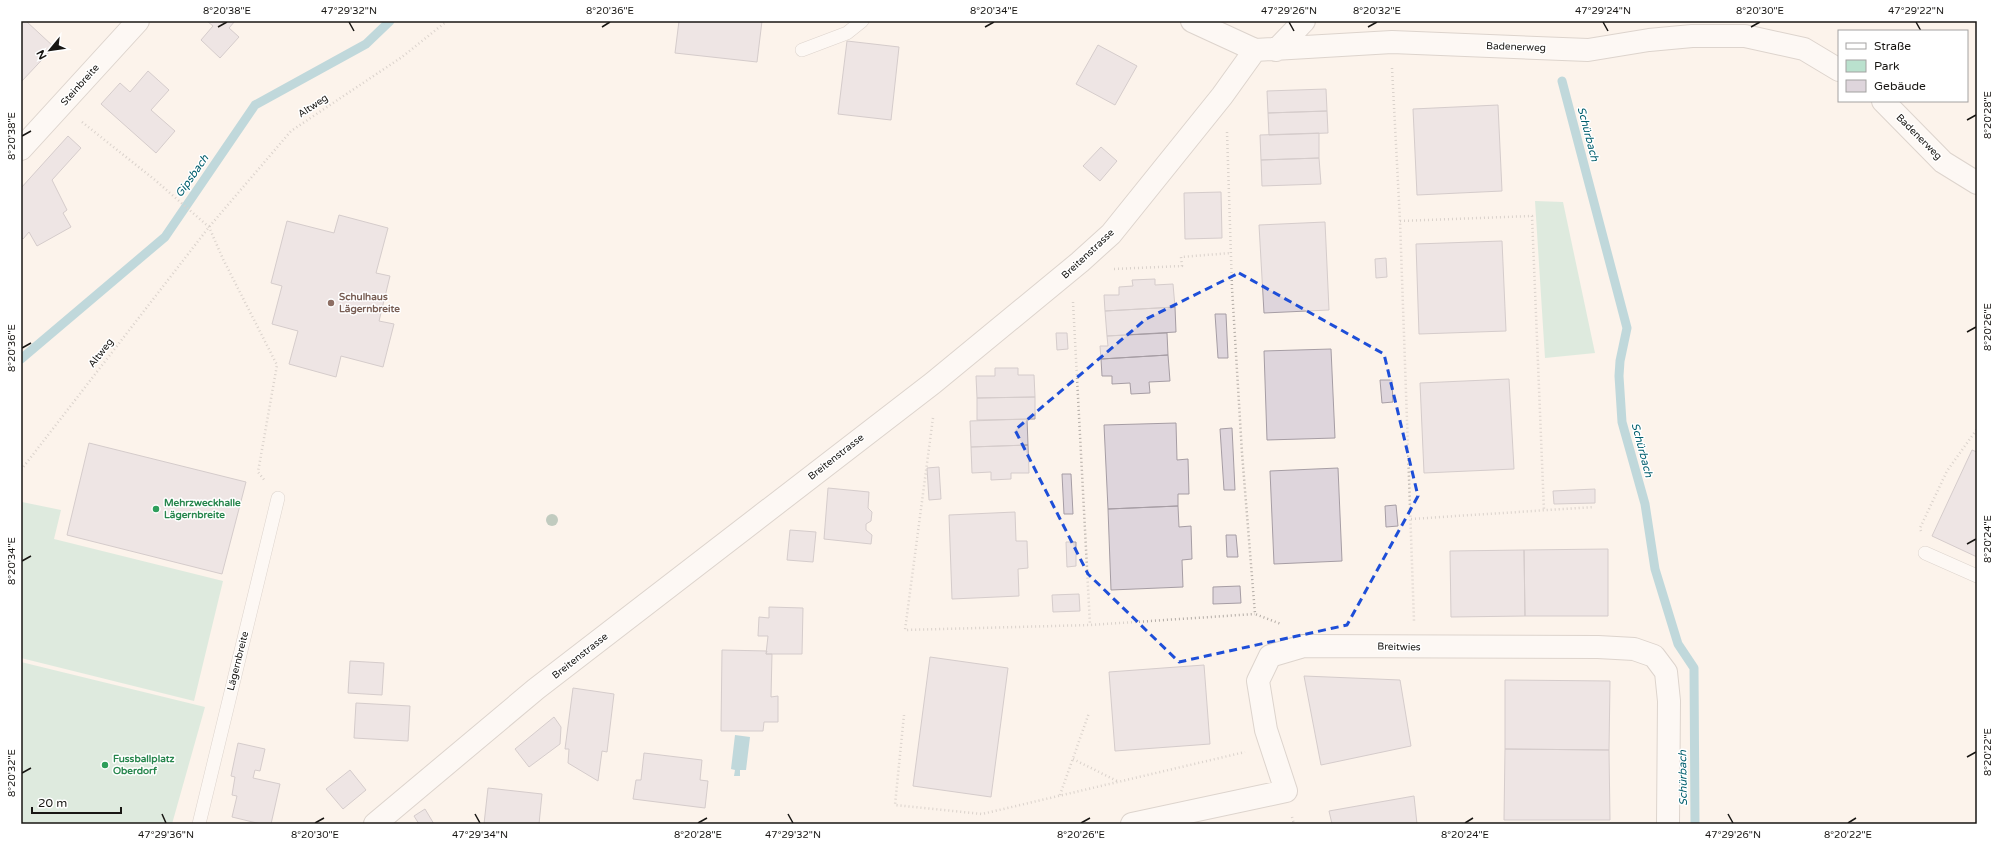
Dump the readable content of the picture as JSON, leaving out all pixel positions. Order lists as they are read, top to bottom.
{
  "streets": {
    "street": [
      "Badenerweg",
      "Steinbreite",
      "Breitenstrasse",
      "Breitwies"
    ],
    "lane": ["Lägernbreite"],
    "path": ["Altweg"]
  },
  "crossings": [
    ["Badenerweg", "Breitenstrasse"]
  ],
  "water": ["Schürbach", "Gipsbach"],
  "places": ["Schulhaus Lägernbreite", "Mehrzweckhalle Lägernbreite", "Fussballplatz Oberdorf"],
  "legend": ["Straße", "Park", "Gebäude"],
  "scale_bar": "20 m",
  "north": "bottom left",
  "coordinates": [
    "8°20'38\"E",
    "47°29'32\"N",
    "8°20'36\"E",
    "8°20'34\"E",
    "47°29'26\"N",
    "8°20'32\"E",
    "47°29'24\"N",
    "8°20'30\"E",
    "47°29'22\"N",
    "8°20'28\"E",
    "8°20'26\"E",
    "8°20'24\"E",
    "8°20'22\"E",
    "47°29'36\"N",
    "47°29'34\"N"
  ]
}
